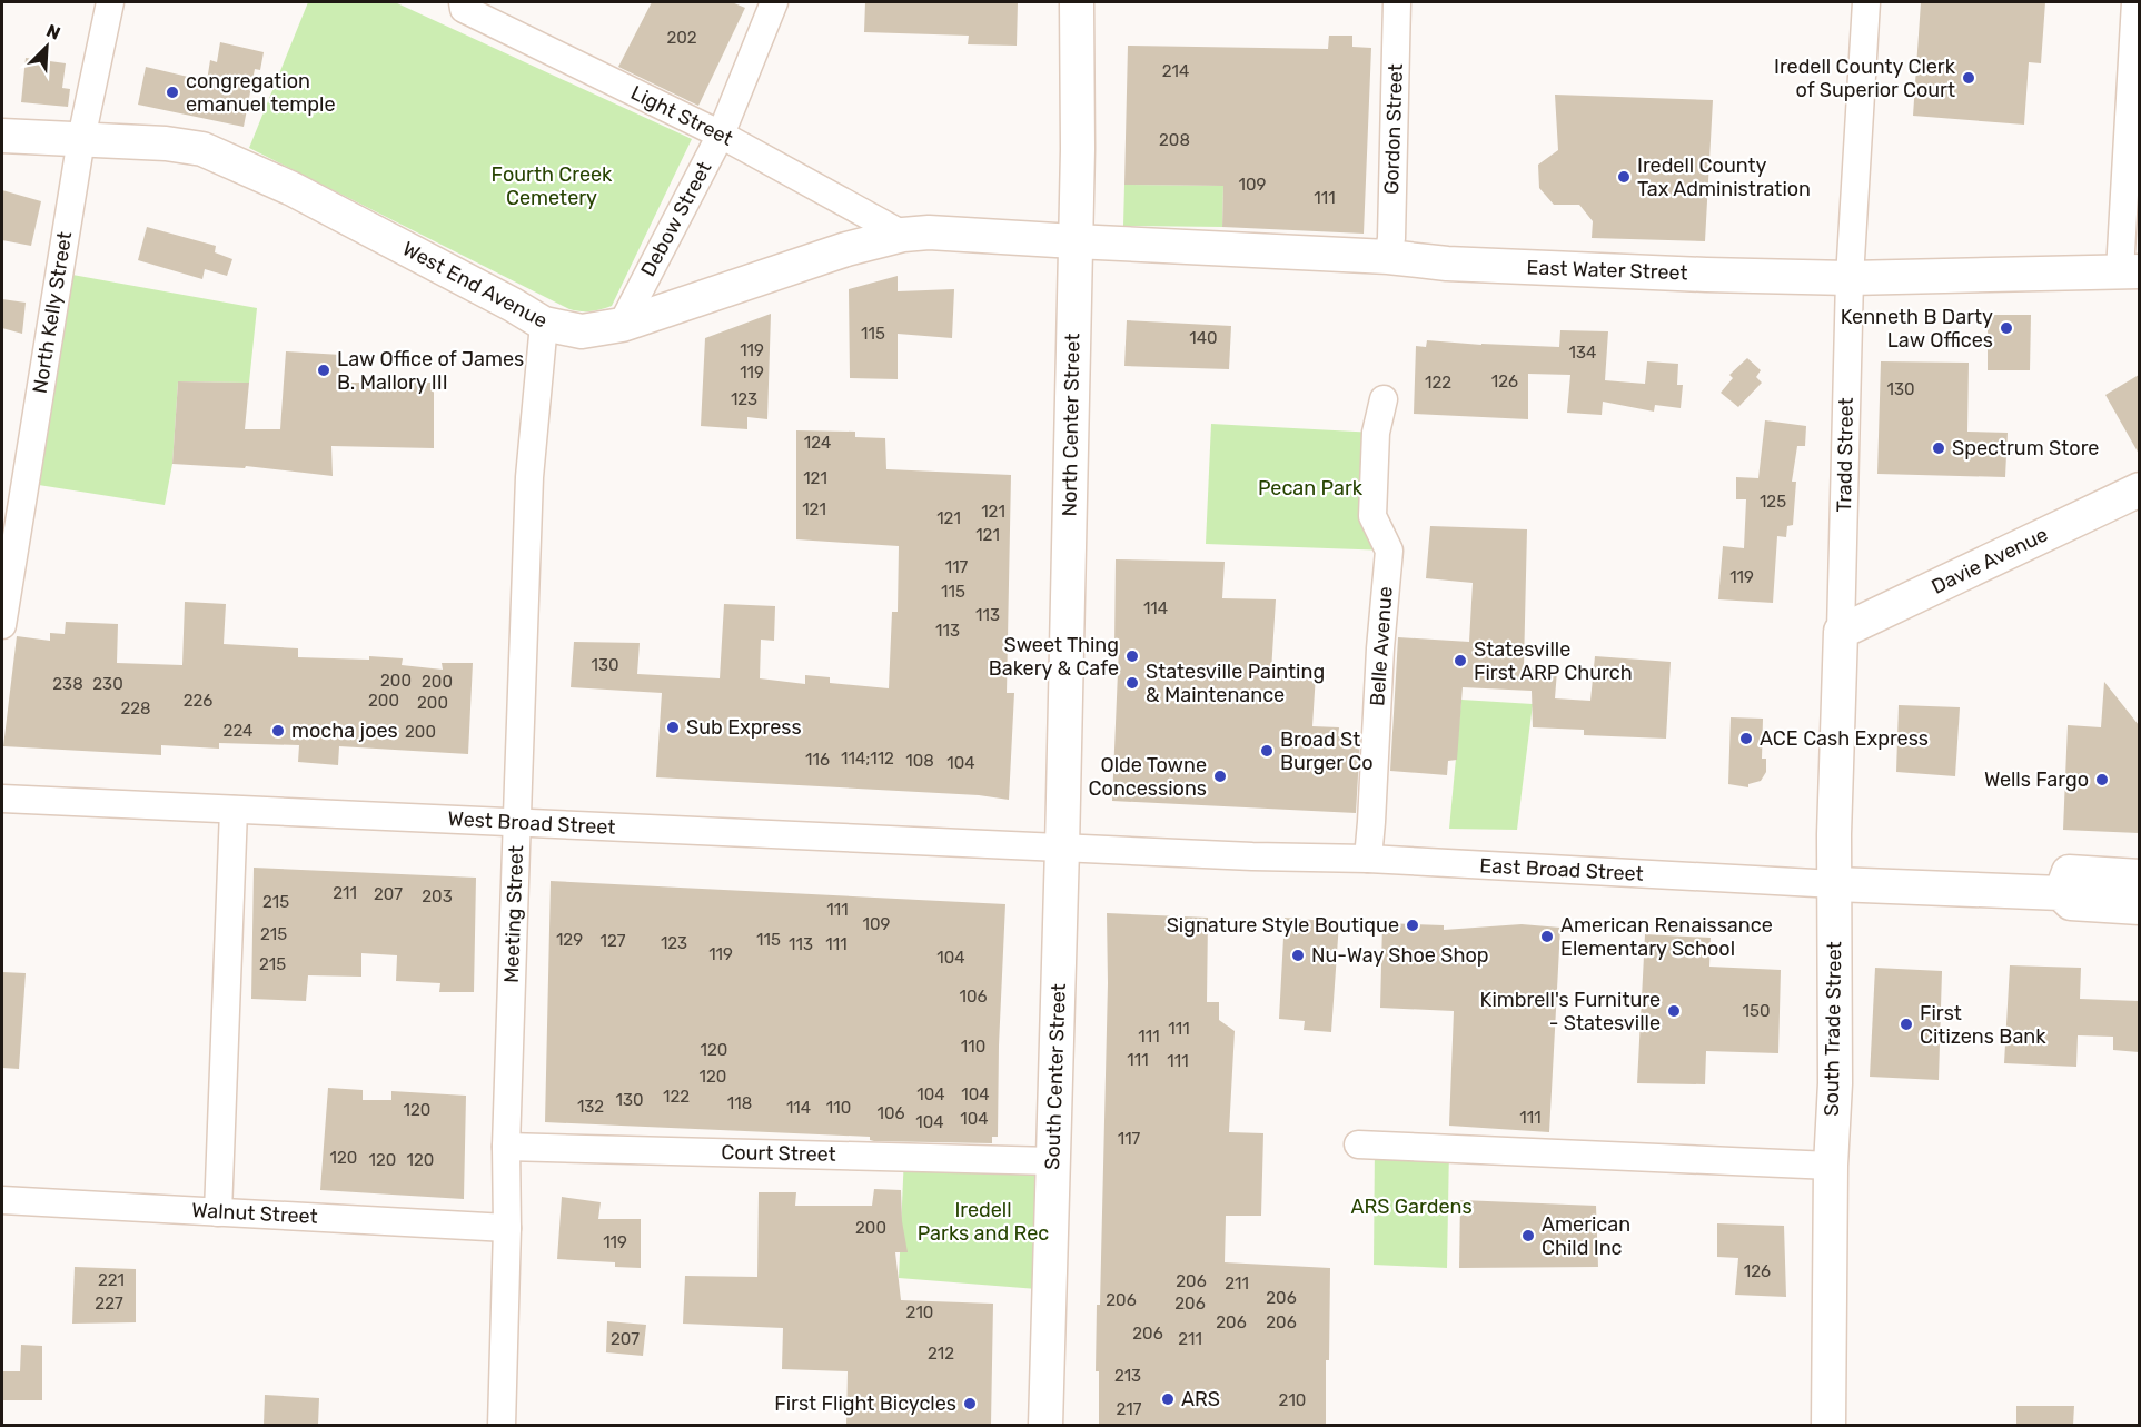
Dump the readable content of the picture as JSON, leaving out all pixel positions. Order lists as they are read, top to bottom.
{
  "streets": {
    "main road": [
      "East Water Street",
      "West End Avenue",
      "North Center Street",
      "Davie Avenue",
      "East Broad Street",
      "South Trade Street",
      "South Center Street"
    ],
    "street": [
      "Light Street",
      "Gordon Street",
      "Debow Street",
      "North Kelly Street",
      "Tradd Street",
      "Belle Avenue",
      "West Broad Street",
      "Meeting Street",
      "Court Street",
      "Walnut Street"
    ]
  },
  "crossings": [
    ["Light Street", "Debow Street"],
    ["Light Street", "West End Avenue"],
    ["Gordon Street", "East Water Street"],
    ["Debow Street", "West End Avenue"],
    ["East Water Street", "West End Avenue"],
    ["East Water Street", "North Center Street"],
    ["East Water Street", "Tradd Street"],
    ["West End Avenue", "North Kelly Street"],
    ["West End Avenue", "North Center Street"],
    ["West End Avenue", "Meeting Street"],
    ["North Center Street", "West Broad Street"],
    ["North Center Street", "East Broad Street"],
    ["North Center Street", "South Center Street"],
    ["Tradd Street", "Davie Avenue"],
    ["Tradd Street", "South Trade Street"],
    ["Davie Avenue", "South Trade Street"],
    ["Belle Avenue", "East Broad Street"],
    ["West Broad Street", "East Broad Street"],
    ["West Broad Street", "Meeting Street"],
    ["West Broad Street", "South Center Street"],
    ["East Broad Street", "South Trade Street"],
    ["East Broad Street", "South Center Street"],
    ["Meeting Street", "Court Street"],
    ["Meeting Street", "Walnut Street"],
    ["South Center Street", "Court Street"]
  ],
  "parks": [
    "Fourth Creek Cemetery",
    "Pecan Park",
    "ARS Gardens",
    "Iredell Parks and Rec"
  ],
  "places": [
    "Iredell County Clerk of Superior Court",
    "congregation emanuel temple",
    "Iredell County Tax Administration",
    "Kenneth B Darty Law Offices",
    "Law Office of James B. Mallory III",
    "Spectrum Store",
    "Sweet Thing Bakery & Cafe",
    "Statesville First ARP Church",
    "Statesville Painting & Maintenance",
    "Sub Express",
    "mocha joes",
    "ACE Cash Express",
    "Broad St Burger Co",
    "Olde Towne Concessions",
    "Wells Fargo",
    "Signature Style Boutique",
    "American Renaissance Elementary School",
    "Nu-Way Shoe Shop",
    "Kimbrell's Furniture - Statesville",
    "First Citizens Bank",
    "American Child Inc",
    "ARS",
    "First Flight Bicycles"
  ],
  "house_numbers": [
    "202",
    "214",
    "208",
    "109",
    "111",
    "115",
    "140",
    "119",
    "134",
    "119",
    "126",
    "122",
    "130",
    "123",
    "124",
    "121",
    "125",
    "121",
    "121",
    "121",
    "121",
    "117",
    "119",
    "115",
    "114",
    "113",
    "113",
    "130",
    "200",
    "200",
    "238",
    "230",
    "226",
    "200",
    "200",
    "228",
    "224",
    "200",
    "114;112",
    "116",
    "108",
    "104",
    "211",
    "207",
    "203",
    "215",
    "111",
    "109",
    "215",
    "129",
    "115",
    "127",
    "123",
    "113",
    "111",
    "119",
    "104",
    "215",
    "106",
    "150",
    "111",
    "111",
    "110",
    "120",
    "111",
    "111",
    "120",
    "104",
    "104",
    "122",
    "130",
    "118",
    "132",
    "114",
    "110",
    "120",
    "106",
    "111",
    "104",
    "104",
    "117",
    "120",
    "120",
    "120",
    "200",
    "119",
    "126",
    "221",
    "206",
    "211",
    "206",
    "206",
    "227",
    "206",
    "210",
    "206",
    "206",
    "206",
    "207",
    "211",
    "212",
    "213",
    "210",
    "217"
  ],
  "north": "top right"
}
